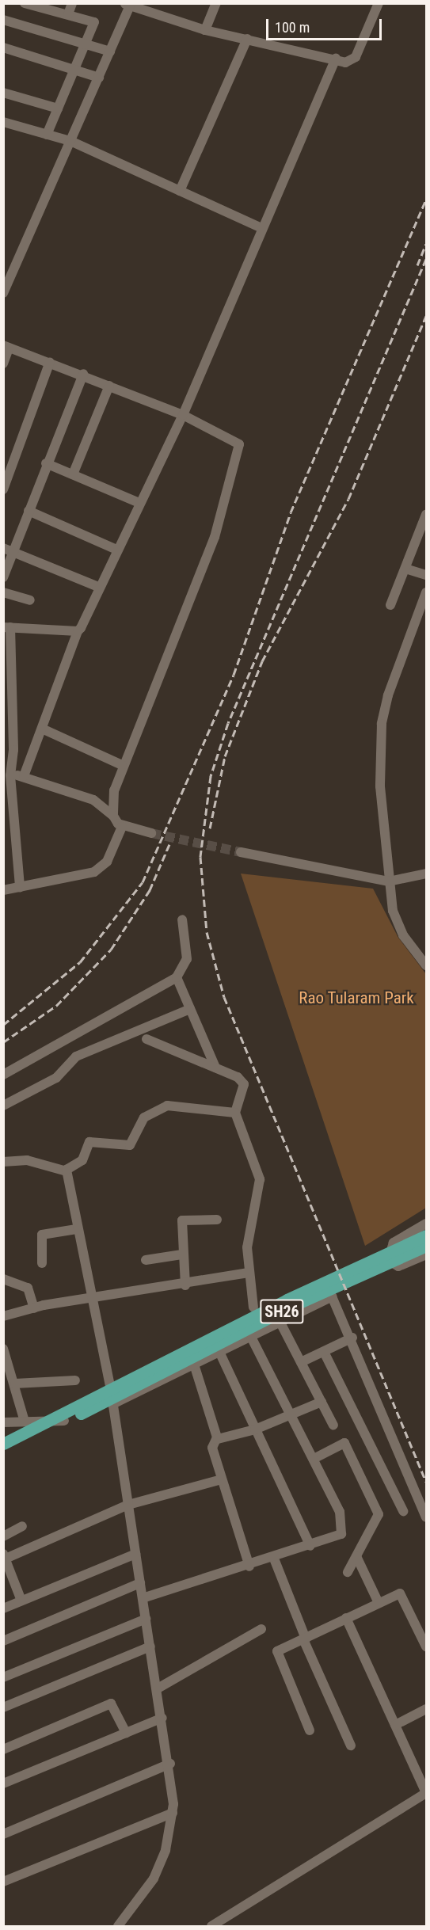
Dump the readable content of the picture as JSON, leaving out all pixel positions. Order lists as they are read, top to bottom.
{
  "streets": {
    "main road": ["SH26"]
  },
  "parks": ["Rao Tularam Park"],
  "scale_bar": "100 m"
}
